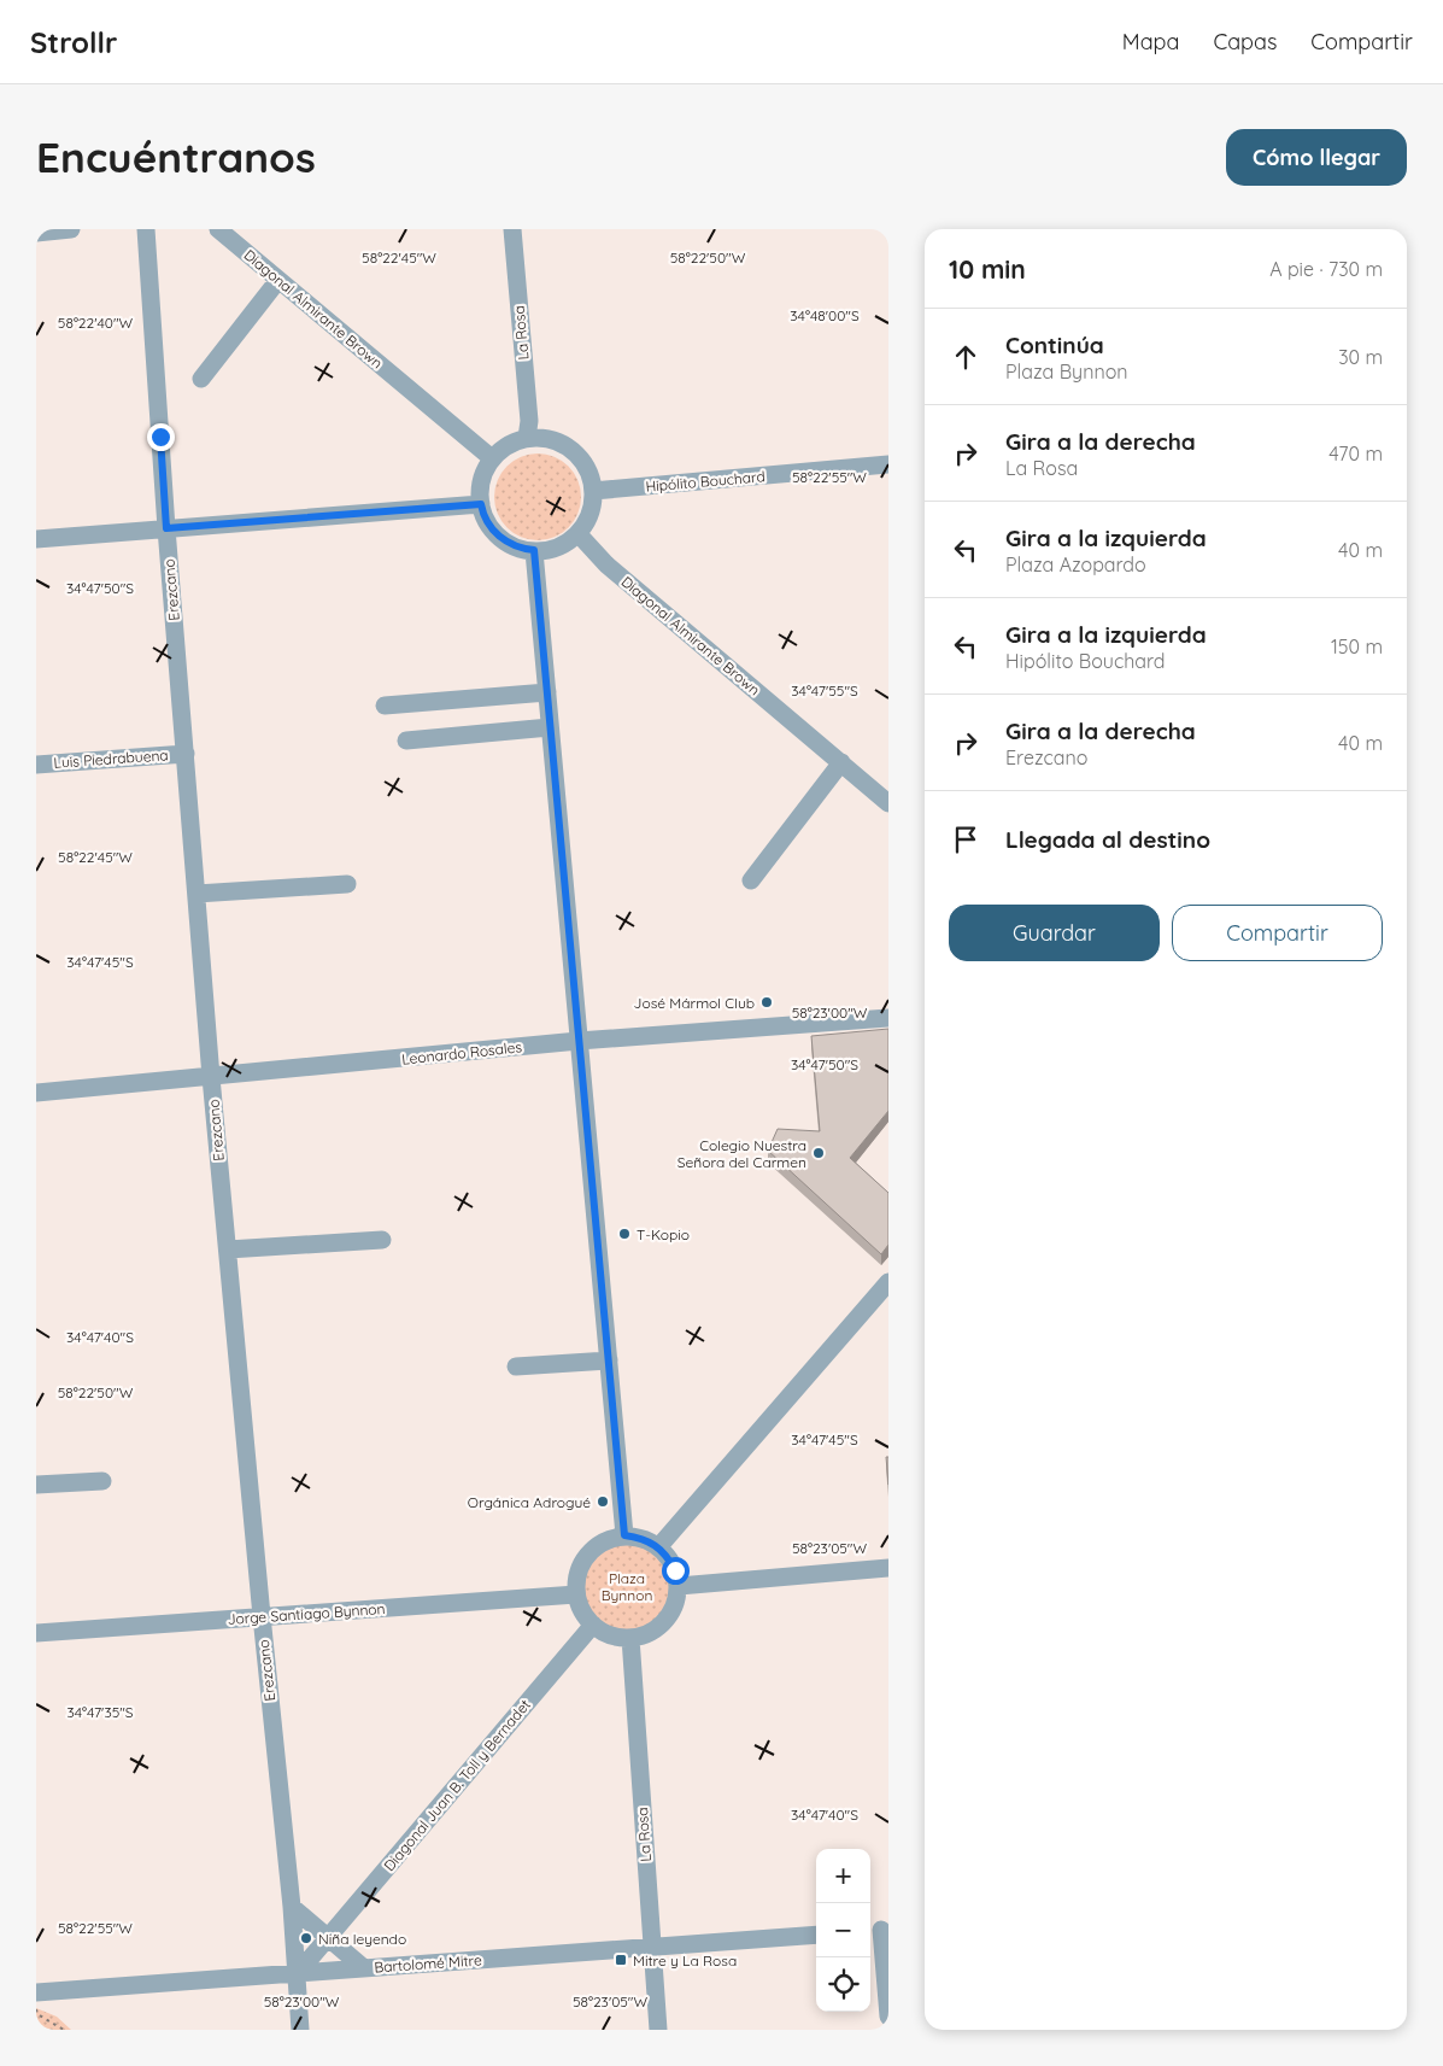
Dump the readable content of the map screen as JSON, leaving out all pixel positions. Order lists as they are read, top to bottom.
{
  "streets": {
    "street": [
      "Diagonal Almirante Brown",
      "La Rosa",
      "Hipólito Bouchard",
      "Erezcano",
      "Luis Piedrabuena",
      "Leonardo Rosales",
      "Jorge Santiago Bynnon",
      "Diagonal Juan B. Toll y Bernadet",
      "Bartolomé Mitre"
    ]
  },
  "crossings": [
    ["Diagonal Almirante Brown", "La Rosa"],
    ["Diagonal Almirante Brown", "Hipólito Bouchard"],
    ["La Rosa", "Hipólito Bouchard"],
    ["La Rosa", "Jorge Santiago Bynnon"],
    ["La Rosa", "Diagonal Juan B. Toll y Bernadet"],
    ["La Rosa", "Bartolomé Mitre"],
    ["Erezcano", "Luis Piedrabuena"],
    ["Erezcano", "Leonardo Rosales"],
    ["Erezcano", "Jorge Santiago Bynnon"],
    ["Erezcano", "Diagonal Juan B. Toll y Bernadet"],
    ["Erezcano", "Bartolomé Mitre"],
    ["Jorge Santiago Bynnon", "Diagonal Juan B. Toll y Bernadet"],
    ["Diagonal Juan B. Toll y Bernadet", "Bartolomé Mitre"]
  ],
  "parks": ["Plaza Bynnon"],
  "places": {
    "other": [
      "José Mármol Club",
      "Colegio Nuestra Señora del Carmen",
      "T-Kopio",
      "Orgánica Adrogué",
      "Niña leyendo"
    ],
    "transit": ["Mitre y La Rosa"]
  },
  "page": {
    "header": "Strollr",
    "nav": ["Mapa", "Capas", "Compartir"],
    "buttons": [
      "Cómo llegar",
      ["Guardar", "Compartir"]
    ],
    "title": "Encuéntranos",
    "heading": ["10 min", "A pie · 730 m"],
    "list": [
      ["Continúa", "Plaza Bynnon", "30 m"],
      ["Gira a la derecha", "La Rosa", "470 m"],
      ["Gira a la izquierda", "Plaza Azopardo", "40 m"],
      ["Gira a la izquierda", "Hipólito Bouchard", "150 m"],
      ["Gira a la derecha", "Erezcano", "40 m"],
      "Llegada al destino"
    ],
    "map_buttons": ["+", "−"]
  },
  "coordinates": [
    "58°22'45\"W",
    "58°22'50\"W",
    "34°48'00\"S",
    "58°22'40\"W",
    "58°22'55\"W",
    "34°47'50\"S",
    "34°47'55\"S",
    "34°47'45\"S",
    "58°23'00\"W",
    "34°47'40\"S",
    "58°23'05\"W",
    "34°47'35\"S"
  ]
}
